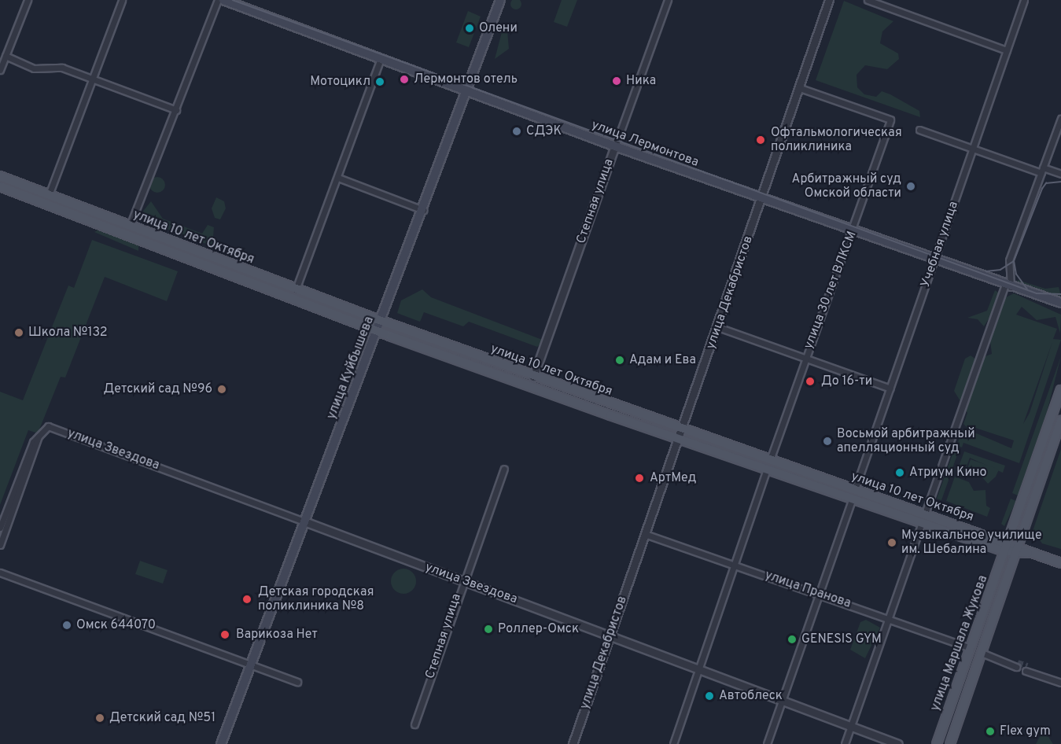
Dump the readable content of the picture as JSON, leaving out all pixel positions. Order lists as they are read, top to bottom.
{
  "streets": {
    "main road": [
      "улица Лермонтова",
      "улица 10 лет Октября",
      "улица Куйбышева",
      "улица Маршала Жукова"
    ],
    "street": [
      "Степная улица",
      "Учебная улица",
      "улица 30 лет ВЛКСМ",
      "улица Декабристов",
      "улица Звездова",
      "улица Пранова"
    ]
  },
  "crossings": [
    ["улица Лермонтова", "Степная улица"],
    ["улица Лермонтова", "Учебная улица"],
    ["улица Лермонтова", "улица 30 лет ВЛКСМ"],
    ["улица Лермонтова", "улица Декабристов"],
    ["улица Лермонтова", "улица Куйбышева"],
    ["Степная улица", "улица 10 лет Октября"],
    ["Степная улица", "улица Звездова"],
    ["улица 10 лет Октября", "Учебная улица"],
    ["улица 10 лет Октября", "улица 30 лет ВЛКСМ"],
    ["улица 10 лет Октября", "улица Декабристов"],
    ["улица 10 лет Октября", "улица Куйбышева"],
    ["улица 10 лет Октября", "улица Маршала Жукова"],
    ["улица 30 лет ВЛКСМ", "улица Декабристов"],
    ["улица Декабристов", "улица Звездова"],
    ["улица Декабристов", "улица Пранова"],
    ["улица Куйбышева", "улица Звездова"],
    ["улица Пранова", "улица Маршала Жукова"]
  ],
  "places": [
    "Олени",
    "Лермонтов отель",
    "Ника",
    "Мотоцикл",
    "СДЭК",
    "Офтальмологическая поликлиника",
    "Арбитражный суд Омской области",
    "Школа №132",
    "Адам и Ева",
    "До 16-ти",
    "Детский сад №96",
    "Восьмой арбитражный апелляционный суд",
    "Атриум Кино",
    "АртМед",
    "Музыкальное училище им. Шебалина",
    "Детская городская поликлиника №8",
    "Омск 644070",
    "Роллер-Омск",
    "Варикоза Нет",
    "GENESIS GYM",
    "Автоблеск",
    "Детский сад №51",
    "Flex gym"
  ]
}
